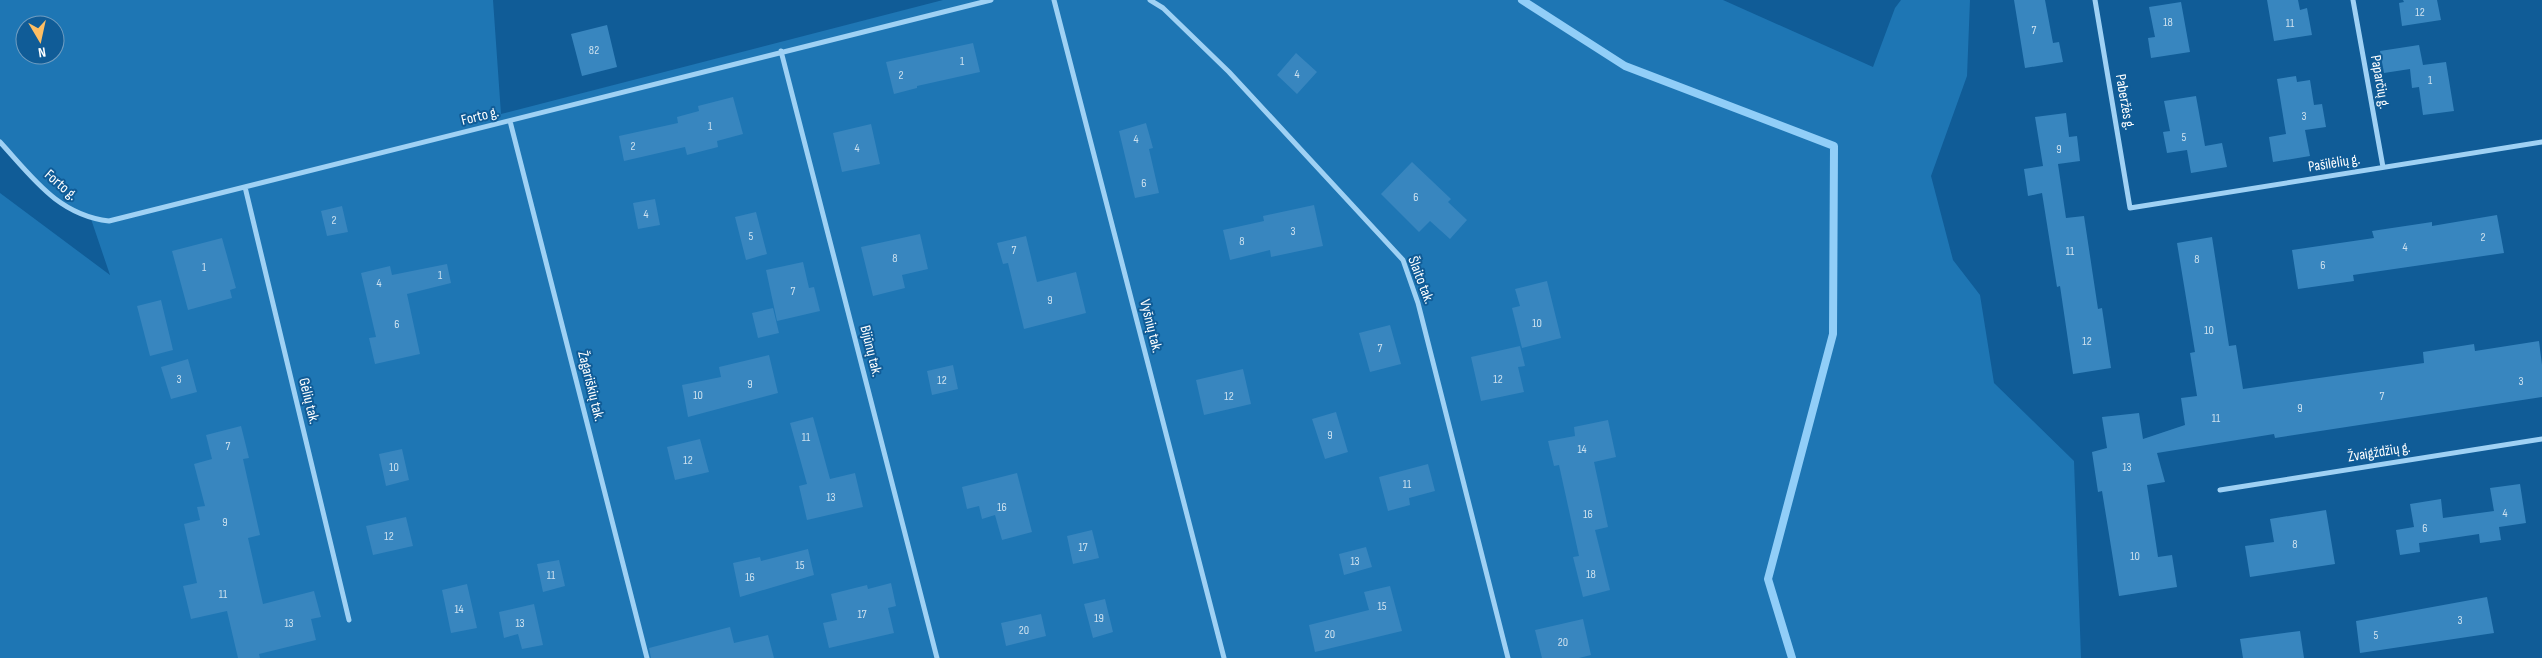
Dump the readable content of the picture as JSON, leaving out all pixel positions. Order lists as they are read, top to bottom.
{
  "streets": {
    "street": [
      "Paparčių g.",
      "Paberžės g.",
      "Forto g.",
      "Pašilėlių g.",
      "Šlaito tak.",
      "Vyšnių tak.",
      "Bijūnų tak.",
      "Žagariškių tak.",
      "Gėlių tak.",
      "Žvaigždžių g."
    ]
  },
  "crossings": [
    ["Paparčių g.", "Pašilėlių g."],
    ["Paberžės g.", "Pašilėlių g."],
    ["Forto g.", "Bijūnų tak."],
    ["Forto g.", "Žagariškių tak."],
    ["Forto g.", "Gėlių tak."]
  ],
  "house_numbers": [
    "12",
    "18",
    "11",
    "7",
    "82",
    "1",
    "4",
    "2",
    "1",
    "3",
    "1",
    "5",
    "4",
    "2",
    "4",
    "9",
    "6",
    "6",
    "4",
    "2",
    "3",
    "5",
    "2",
    "8",
    "4",
    "7",
    "11",
    "8",
    "8",
    "6",
    "1",
    "1",
    "4",
    "7",
    "9",
    "10",
    "6",
    "10",
    "12",
    "7",
    "3",
    "12",
    "12",
    "3",
    "9",
    "10",
    "12",
    "7",
    "9",
    "11",
    "9",
    "11",
    "7",
    "14",
    "12",
    "10",
    "13",
    "11",
    "13",
    "16",
    "4",
    "16",
    "9",
    "6",
    "12",
    "8",
    "17",
    "10",
    "13",
    "15",
    "18",
    "11",
    "16",
    "11",
    "15",
    "14",
    "17",
    "19",
    "3",
    "13",
    "13",
    "20",
    "20",
    "5",
    "20"
  ],
  "north": "bottom"
}
